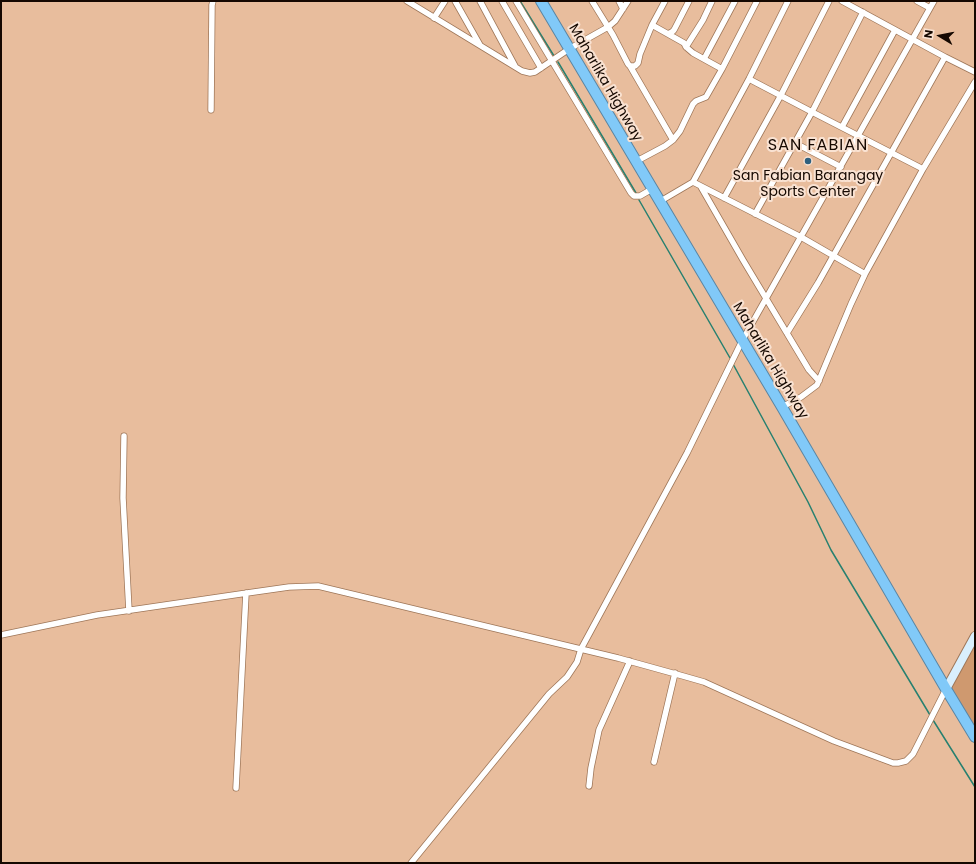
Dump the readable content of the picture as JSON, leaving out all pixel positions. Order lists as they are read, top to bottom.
{
  "streets": {
    "highway": ["Maharlika Highway"]
  },
  "districts": ["SAN FABIAN"],
  "places": ["San Fabian Barangay Sports Center"],
  "north": "left"
}
